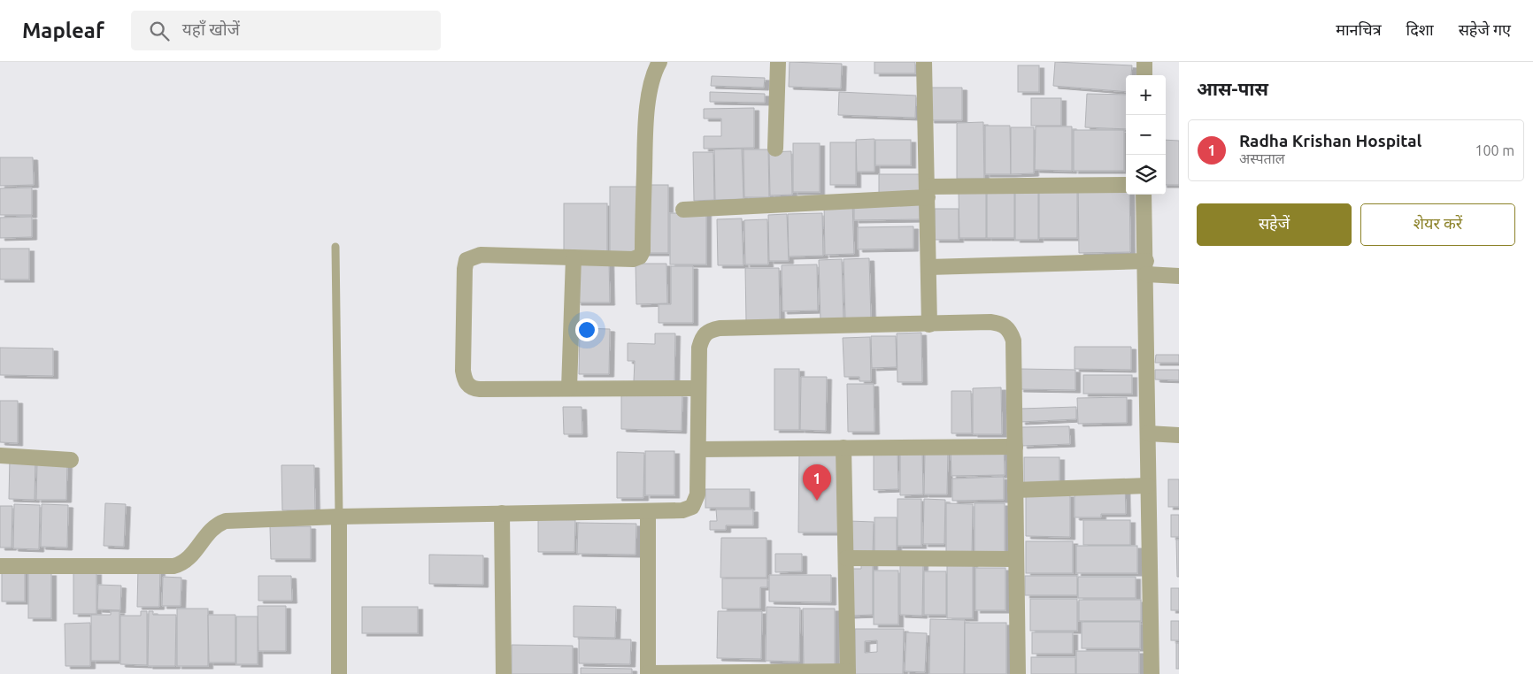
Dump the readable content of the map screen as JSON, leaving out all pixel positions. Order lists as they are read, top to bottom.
{
  "page": {
    "header": "Mapleaf",
    "search": "यहाँ खोजें",
    "nav": ["मानचित्र", "दिशा", "सहेजे गए"],
    "heading": "आस-पास",
    "map_buttons": ["+", "−"],
    "list": [
      {
        "mark": "1",
        "name": "Radha Krishan Hospital",
        "note": "अस्पताल",
        "value": "100 m"
      }
    ],
    "buttons": ["सहेजें", "शेयर करें"],
    "pins": "1"
  }
}
